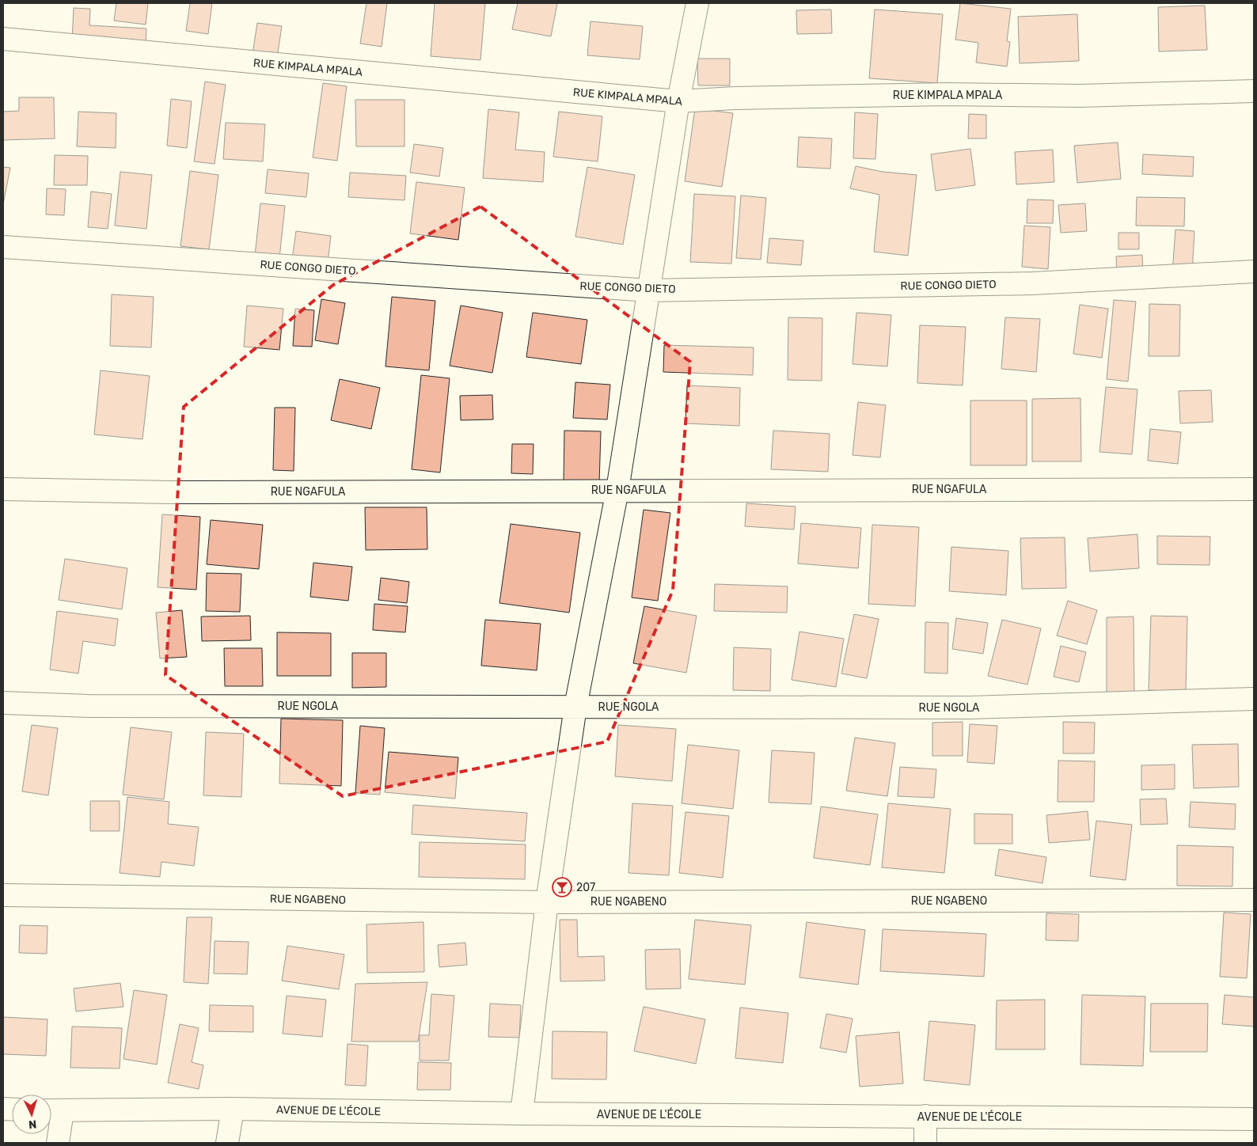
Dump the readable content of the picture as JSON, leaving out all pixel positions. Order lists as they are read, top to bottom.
{
  "streets": {
    "street": [
      "RUE KIMPALA MPALA",
      "RUE CONGO DIETO",
      "RUE NGAFULA",
      "RUE NGOLA",
      "RUE NGABENO",
      "AVENUE DE L'ÉCOLE"
    ]
  },
  "places": {
    "bar": ["207"]
  },
  "north": "bottom"
}
